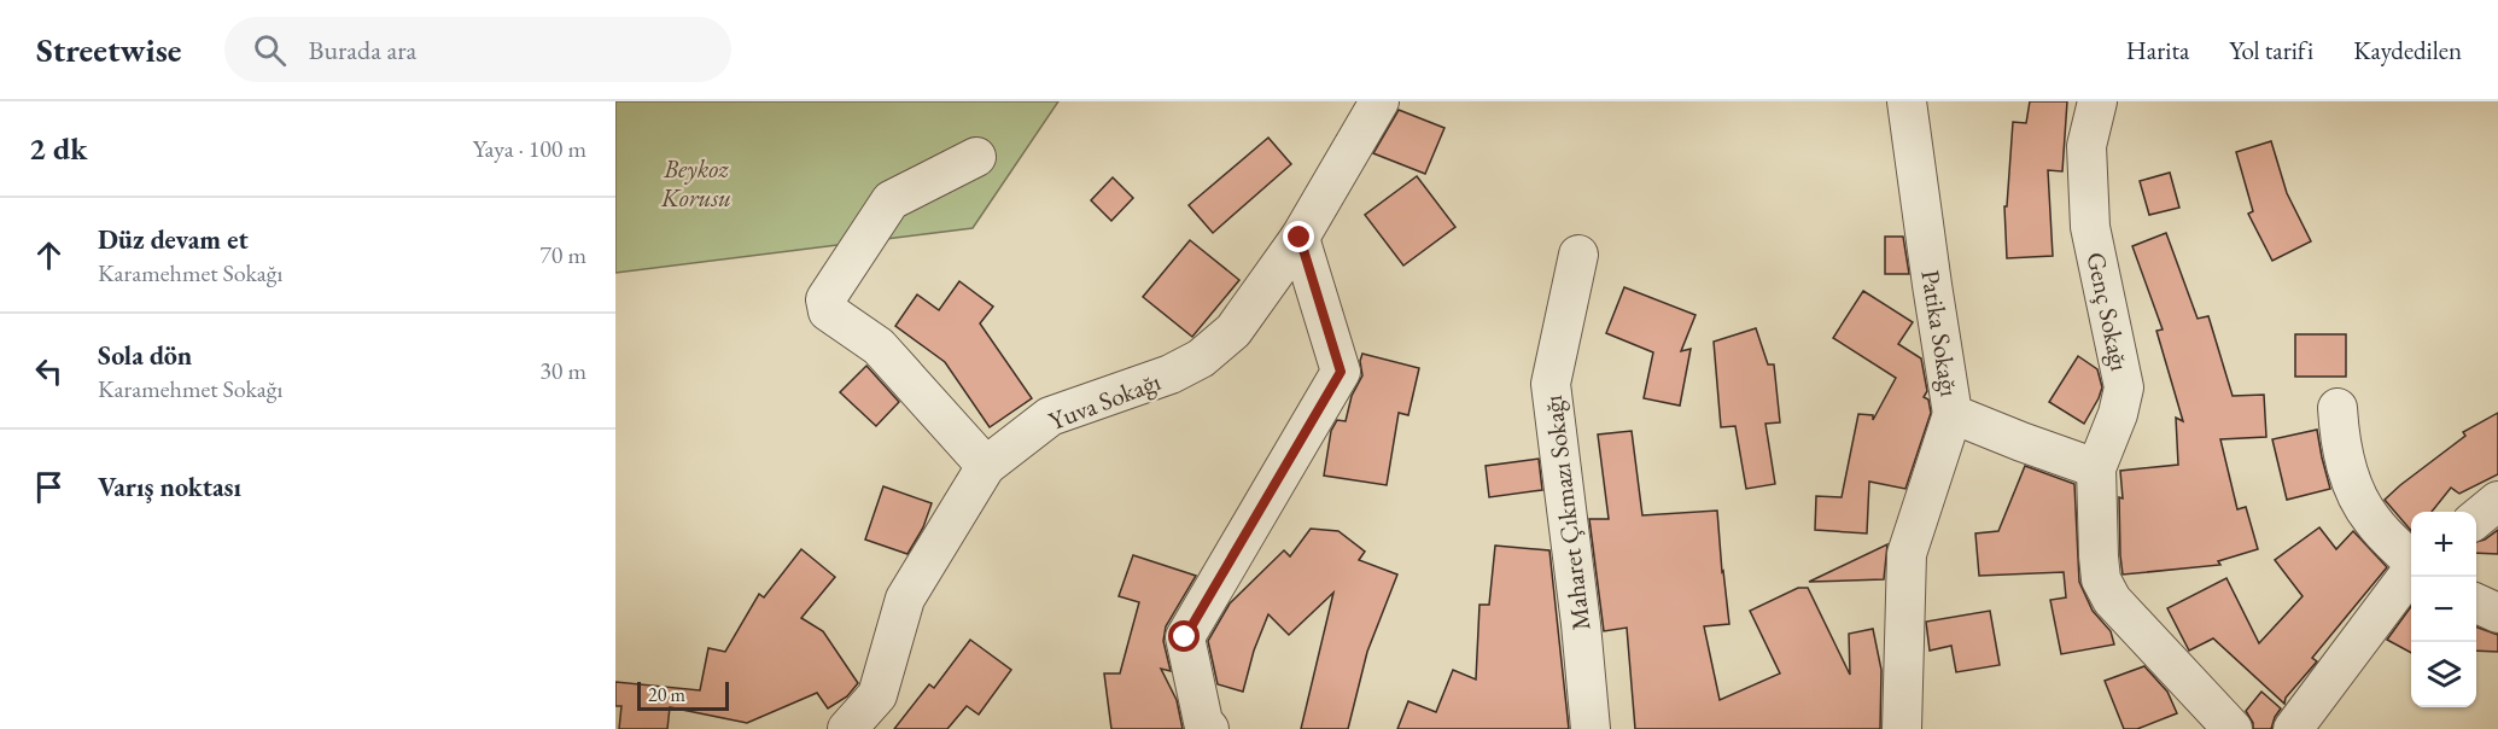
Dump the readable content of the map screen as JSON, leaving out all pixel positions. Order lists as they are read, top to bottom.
{
  "streets": {
    "street": [
      "Genç Sokağı",
      "Patika Sokağı",
      "Yuva Sokağı",
      "Maharet Çıkmazı Sokağı"
    ]
  },
  "crossings": [
    ["Genç Sokağı", "Patika Sokağı"]
  ],
  "parks": ["Beykoz Korusu"],
  "scale_bar": "20 m",
  "page": {
    "header": "Streetwise",
    "search": "Burada ara",
    "nav": ["Harita", "Yol tarifi", "Kaydedilen"],
    "heading": ["2 dk", "Yaya · 100 m"],
    "list": [
      ["Düz devam et", "Karamehmet Sokağı", "70 m"],
      ["Sola dön", "Karamehmet Sokağı", "30 m"],
      "Varış noktası"
    ],
    "map_buttons": ["+", "−"],
    "scale": "20 m"
  }
}
